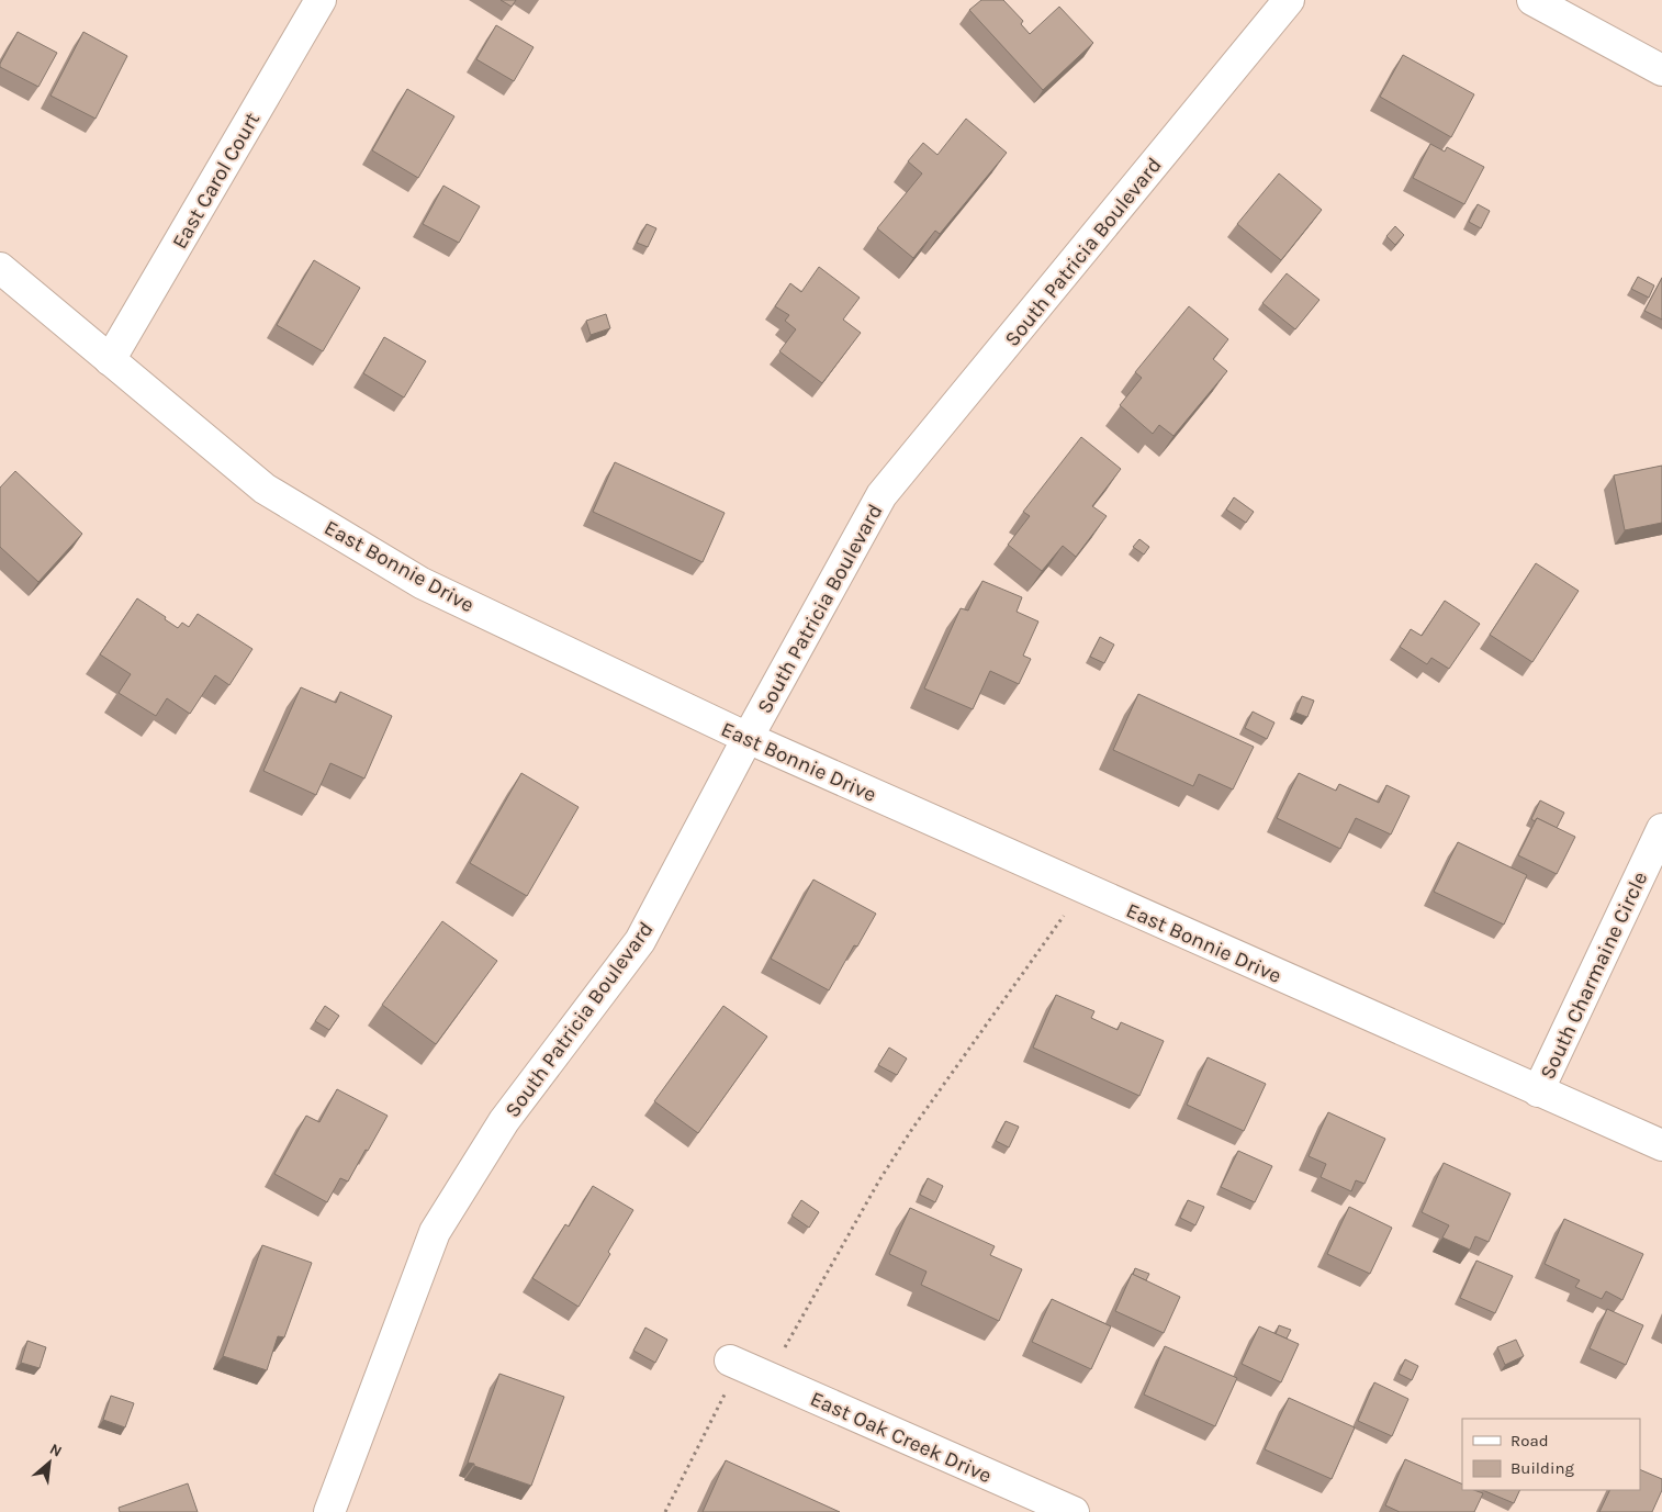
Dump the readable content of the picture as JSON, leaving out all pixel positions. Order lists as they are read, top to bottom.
{
  "streets": {
    "street": [
      "East Carol Court",
      "South Patricia Boulevard",
      "East Bonnie Drive",
      "South Charmaine Circle",
      "East Oak Creek Drive"
    ]
  },
  "crossings": [
    ["East Carol Court", "East Bonnie Drive"],
    ["South Patricia Boulevard", "East Bonnie Drive"],
    ["East Bonnie Drive", "South Charmaine Circle"]
  ],
  "legend": ["Road", "Building"],
  "north": "top right"
}
